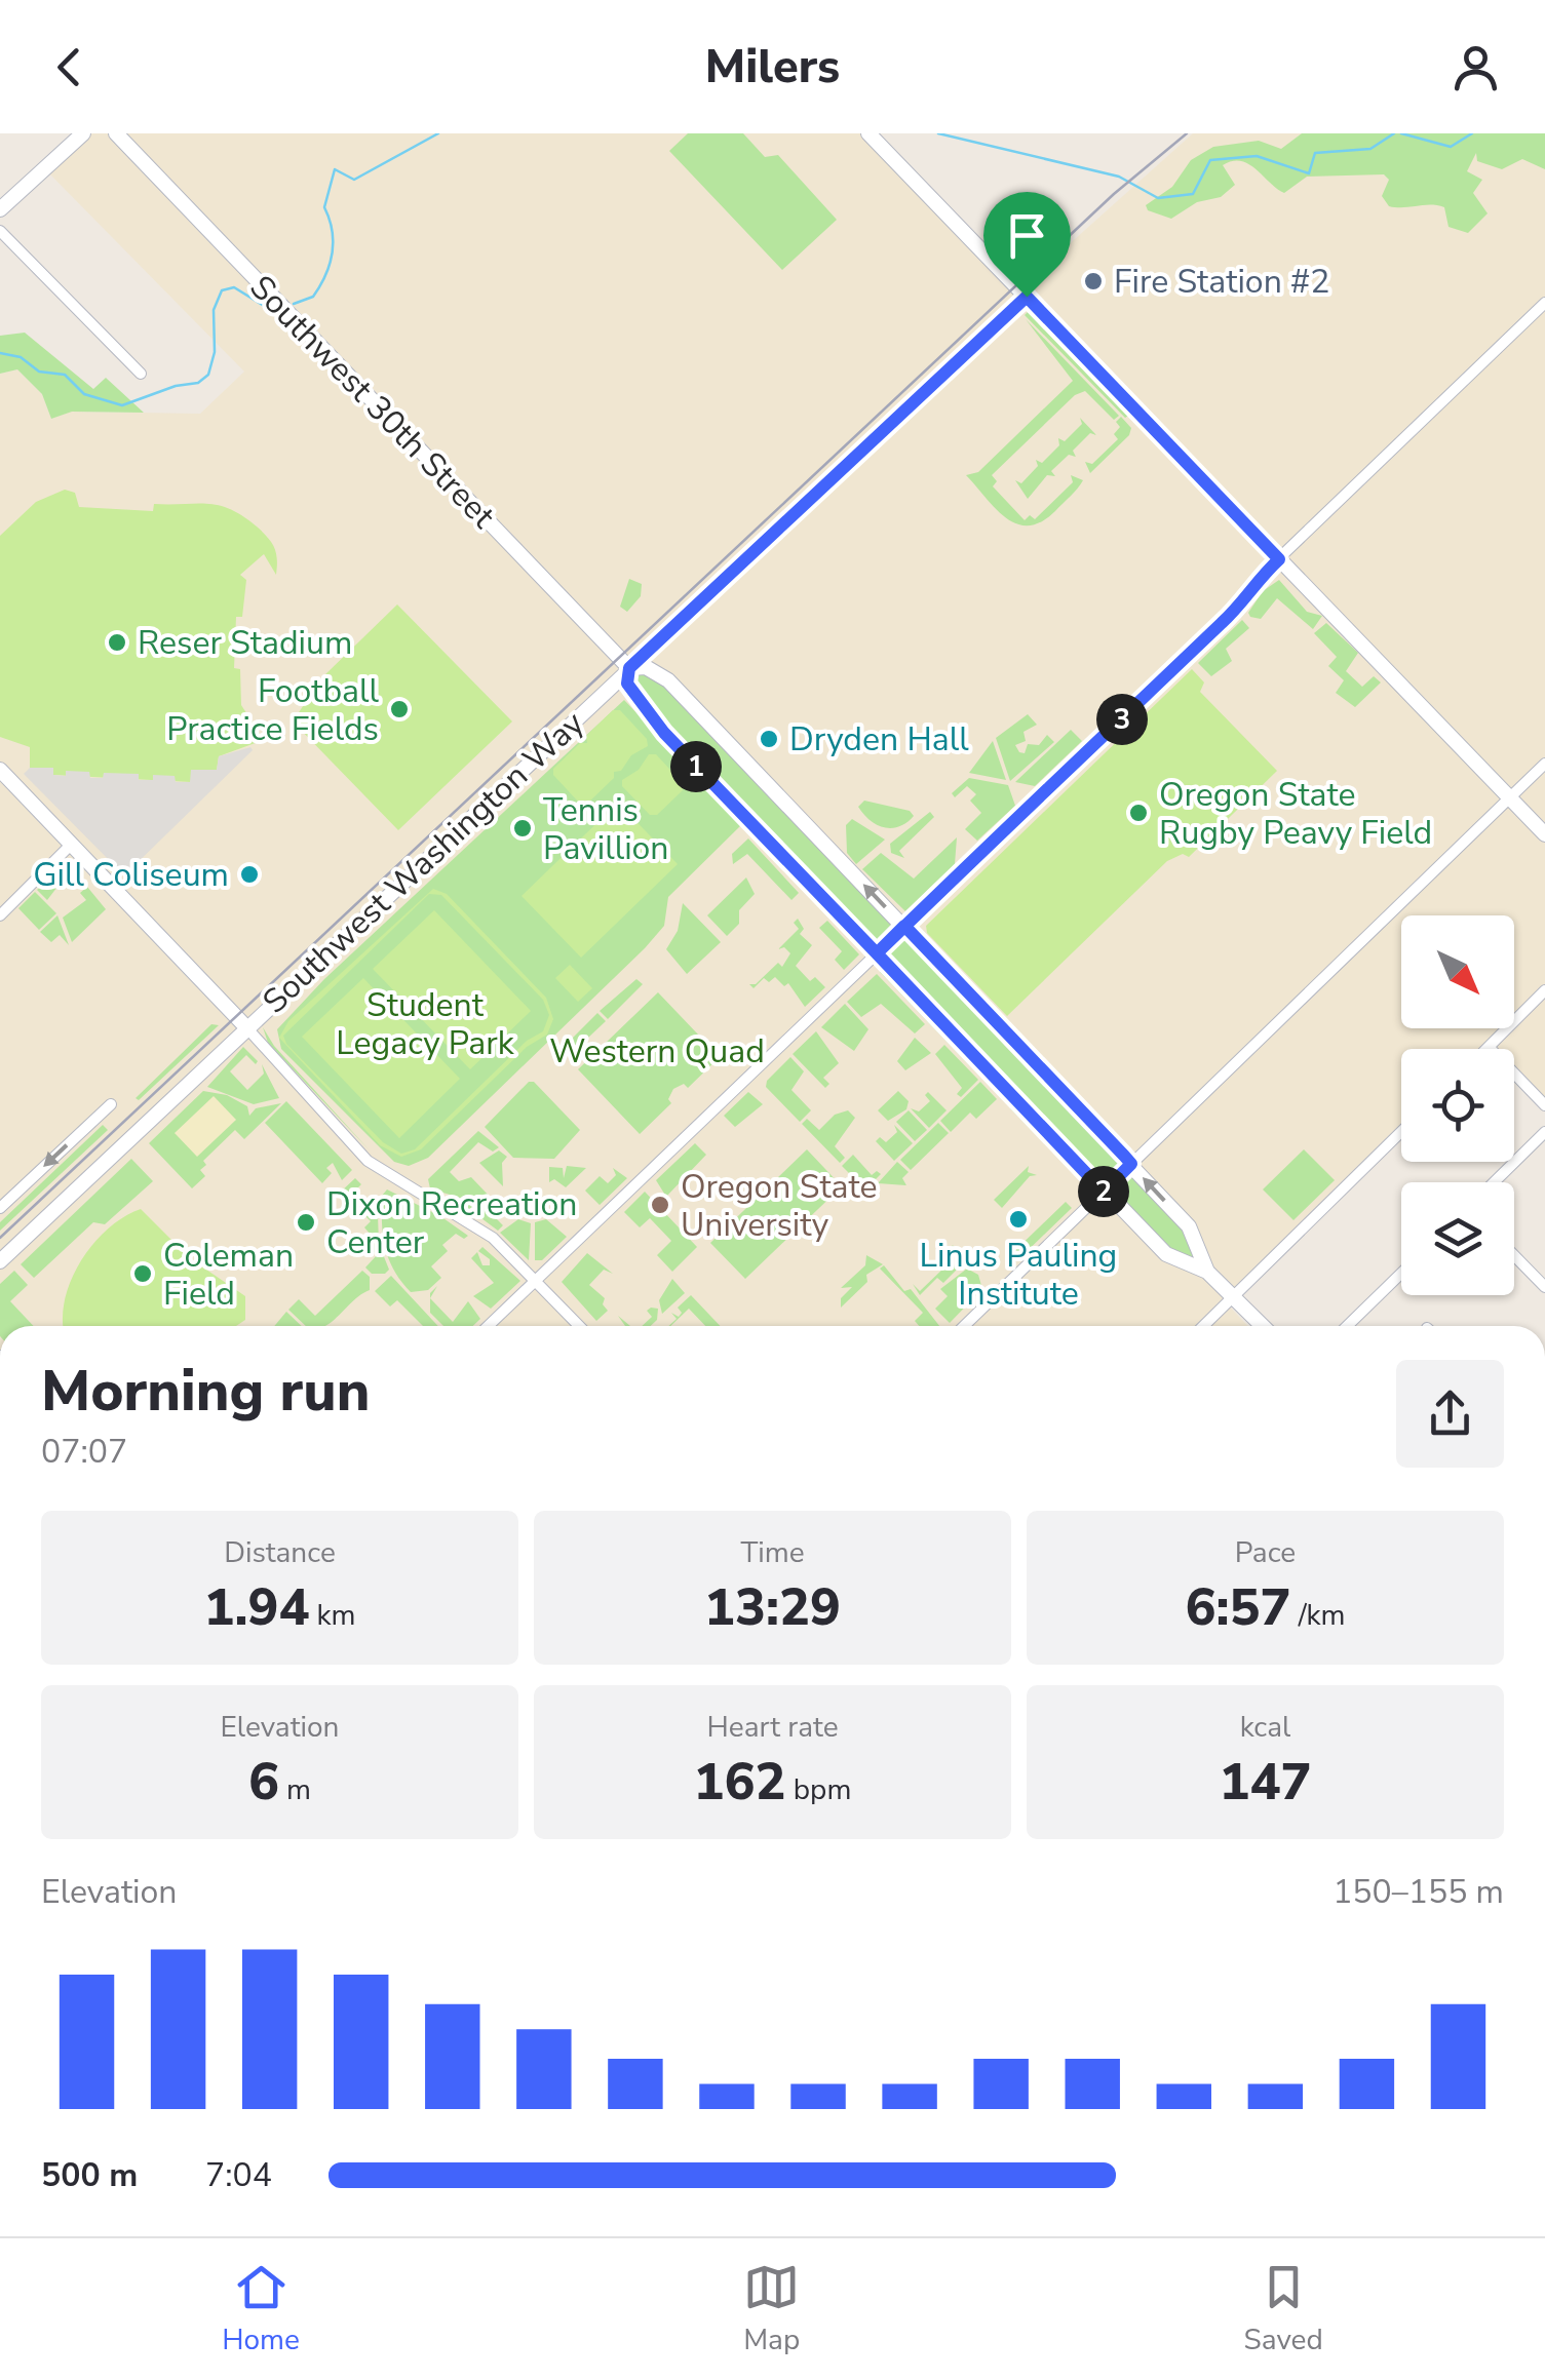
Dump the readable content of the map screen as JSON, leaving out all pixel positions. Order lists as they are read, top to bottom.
{
  "streets": {
    "street": ["Southwest 30th Street", "Southwest Washington Way"]
  },
  "crossings": [
    ["Southwest 30th Street", "Southwest Washington Way"]
  ],
  "parks": ["Student Legacy Park", "Western Quad"],
  "places": [
    "Fire Station #2",
    "Reser Stadium",
    "Football Practice Fields",
    "Dryden Hall",
    "Oregon State Rugby Peavy Field",
    "Tennis Pavillion",
    "Gill Coliseum",
    "Oregon State University",
    "Linus Pauling Institute",
    "Dixon Recreation Center",
    "Coleman Field"
  ],
  "north": "bottom right",
  "page": {
    "header": "Milers",
    "pins": ["3", "1", "2"],
    "heading": ["Morning run", "07:07"],
    "stats": [
      ["Distance", "1.94 km"],
      ["Time", "13:29"],
      ["Pace", "6:57 /km"],
      ["Elevation", "6 m"],
      ["Heart rate", "162 bpm"],
      ["kcal", "147"]
    ],
    "chart": ["Elevation", "150–155 m"],
    "list": [
      {
        "name": "500 m",
        "note": "7:04"
      }
    ],
    "tabs": ["Home", "Map", "Saved"]
  }
}
